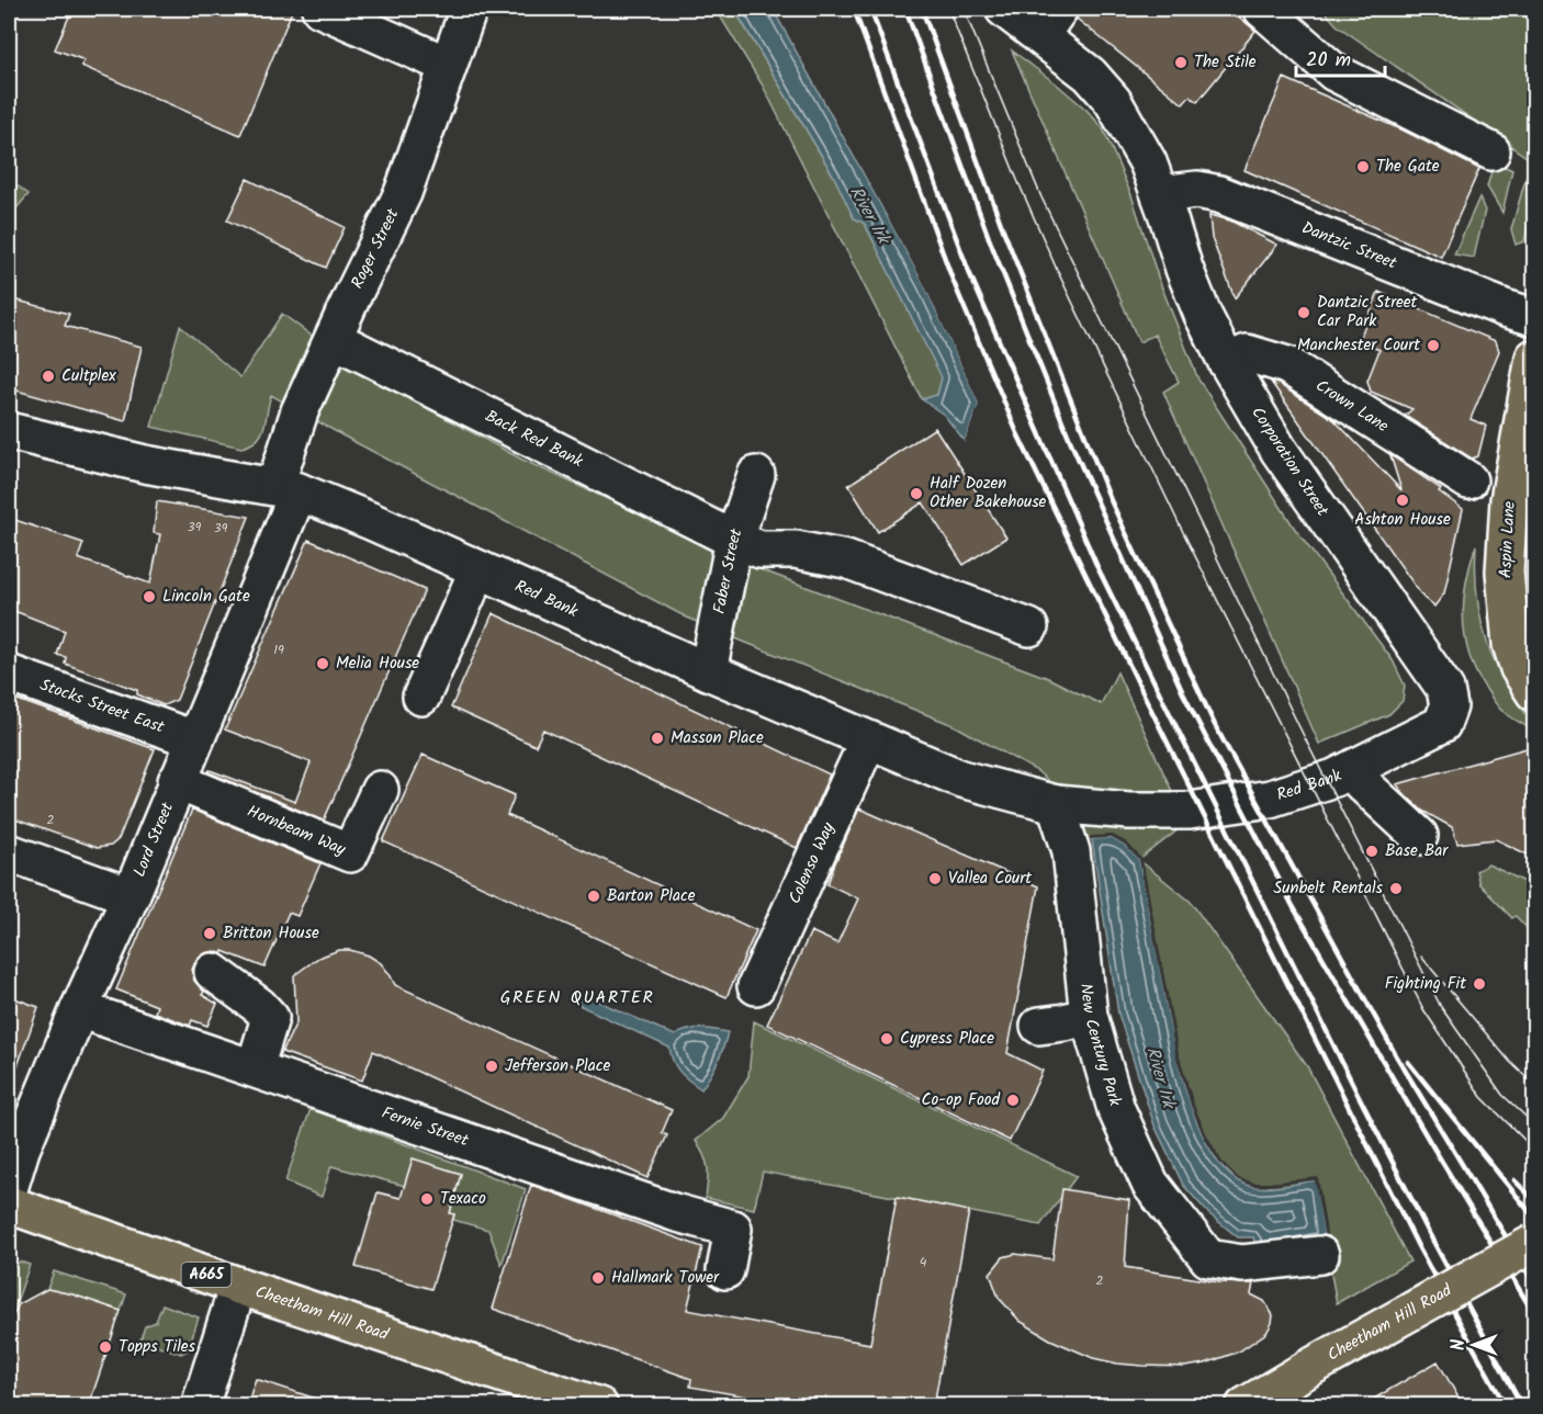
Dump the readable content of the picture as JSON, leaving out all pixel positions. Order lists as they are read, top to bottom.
{
  "streets": {
    "highway": ["Aspin Lane", "A665", "Cheetham Hill Road"],
    "street": [
      "Dantzic Street",
      "Roger Street",
      "Crown Lane",
      "Back Red Bank",
      "Corporation Street",
      "Faber Street",
      "Red Bank",
      "Stocks Street East",
      "Hornbeam Way",
      "Lord Street",
      "Colenso Way",
      "New Century Park",
      "Fernie Street"
    ]
  },
  "crossings": [
    ["Dantzic Street", "Corporation Street"],
    ["Roger Street", "Back Red Bank"],
    ["Roger Street", "Red Bank"],
    ["Roger Street", "Lord Street"],
    ["Crown Lane", "Corporation Street"],
    ["Back Red Bank", "Faber Street"],
    ["Corporation Street", "Red Bank"],
    ["Faber Street", "Red Bank"],
    ["Red Bank", "Lord Street"],
    ["Red Bank", "Colenso Way"],
    ["Red Bank", "New Century Park"],
    ["Stocks Street East", "Lord Street"],
    ["Hornbeam Way", "Lord Street"],
    ["Lord Street", "Fernie Street"]
  ],
  "districts": ["GREEN QUARTER"],
  "water": ["River Irk"],
  "places": [
    "The Stile",
    "The Gate",
    "Dantzic Street Car Park",
    "Manchester Court",
    "Cultplex",
    "Half Dozen Other Bakehouse",
    "Ashton House",
    "Lincoln Gate",
    "Melia House",
    "Masson Place",
    "Base Bar",
    "Vallea Court",
    "Sunbelt Rentals",
    "Barton Place",
    "Britton House",
    "Fighting Fit",
    "Cypress Place",
    "Jefferson Place",
    "Co-op Food",
    "Texaco",
    "Hallmark Tower",
    "Topps Tiles"
  ],
  "house_numbers": [
    "39",
    "39",
    "19",
    "2",
    "4",
    "2"
  ],
  "scale_bar": "20 m",
  "north": "left"
}
